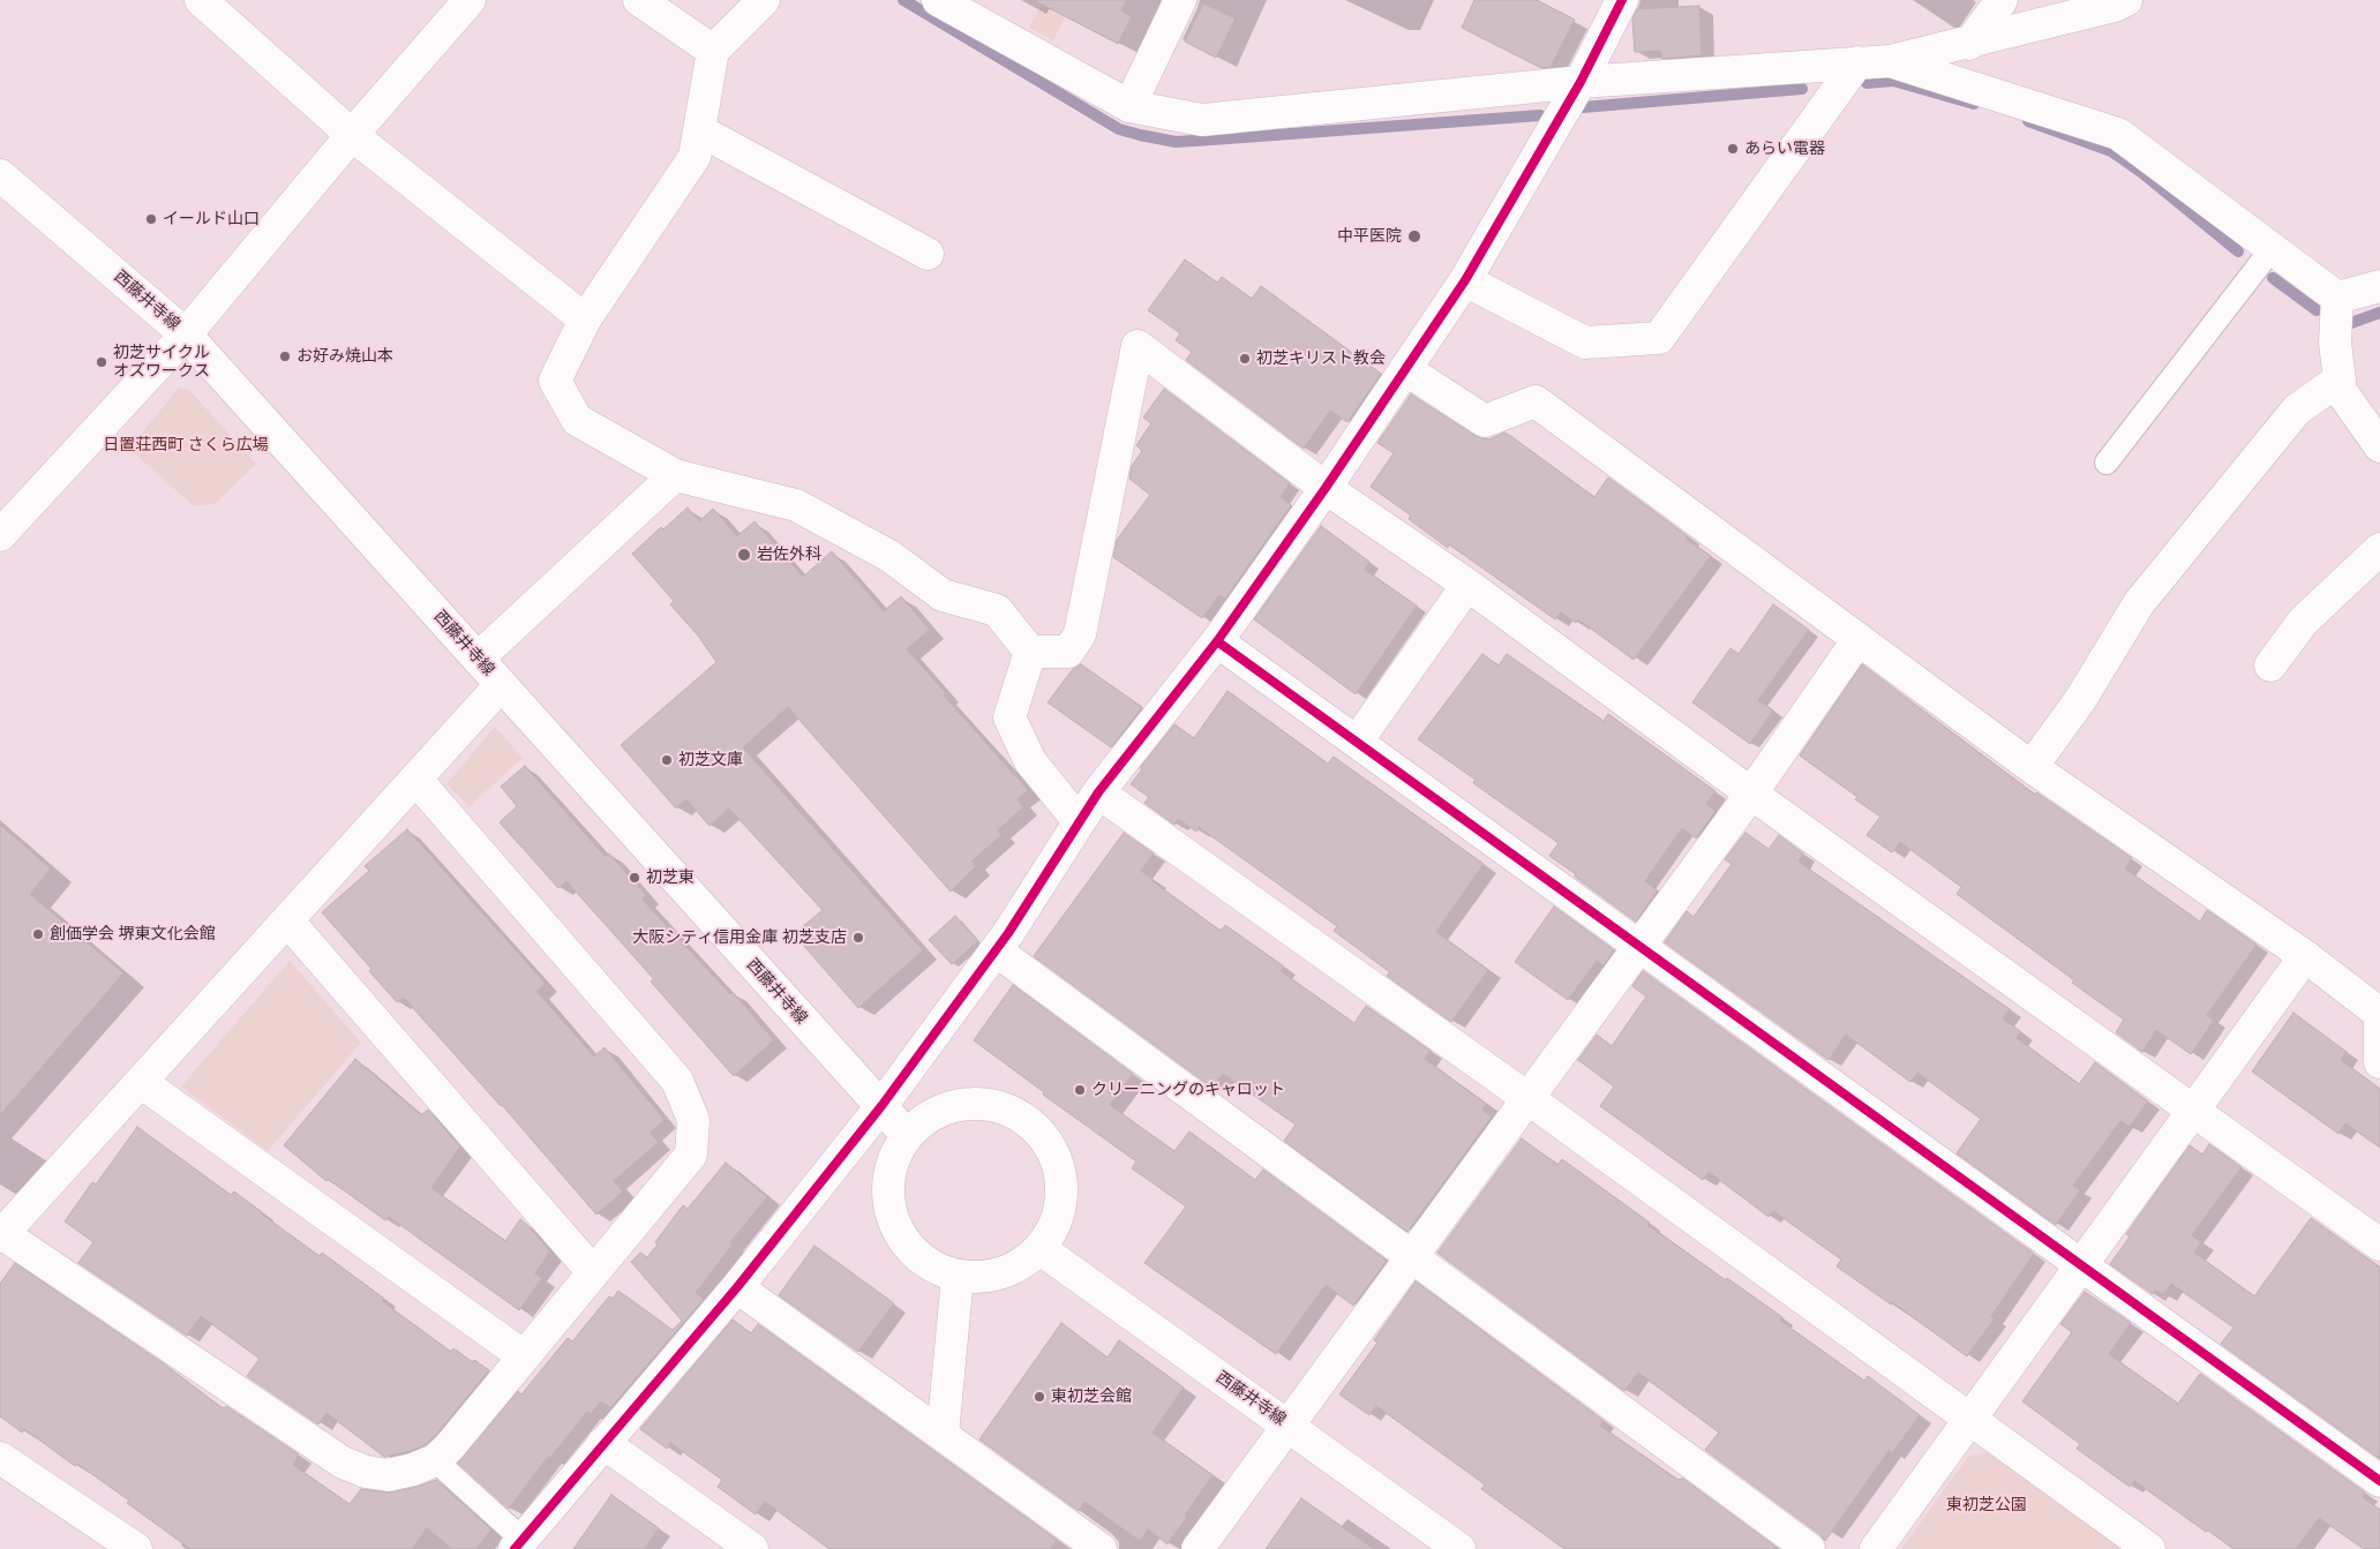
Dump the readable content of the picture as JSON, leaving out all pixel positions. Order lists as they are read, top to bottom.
{
  "streets": {
    "street": ["西藤井寺線"]
  },
  "parks": ["日置荘西町 さくら広場", "東初芝公園"],
  "places": [
    "あらい電器",
    "イールド山口",
    "中平医院",
    "お好み焼山本",
    "初芝キリスト教会",
    "初芝サイクル オズワークス",
    "岩佐外科",
    "初芝文庫",
    "初芝東",
    "創価学会 堺東文化会館",
    "大阪シティ信用金庫 初芝支店",
    "クリーニングのキャロット",
    "東初芝会館"
  ]
}
